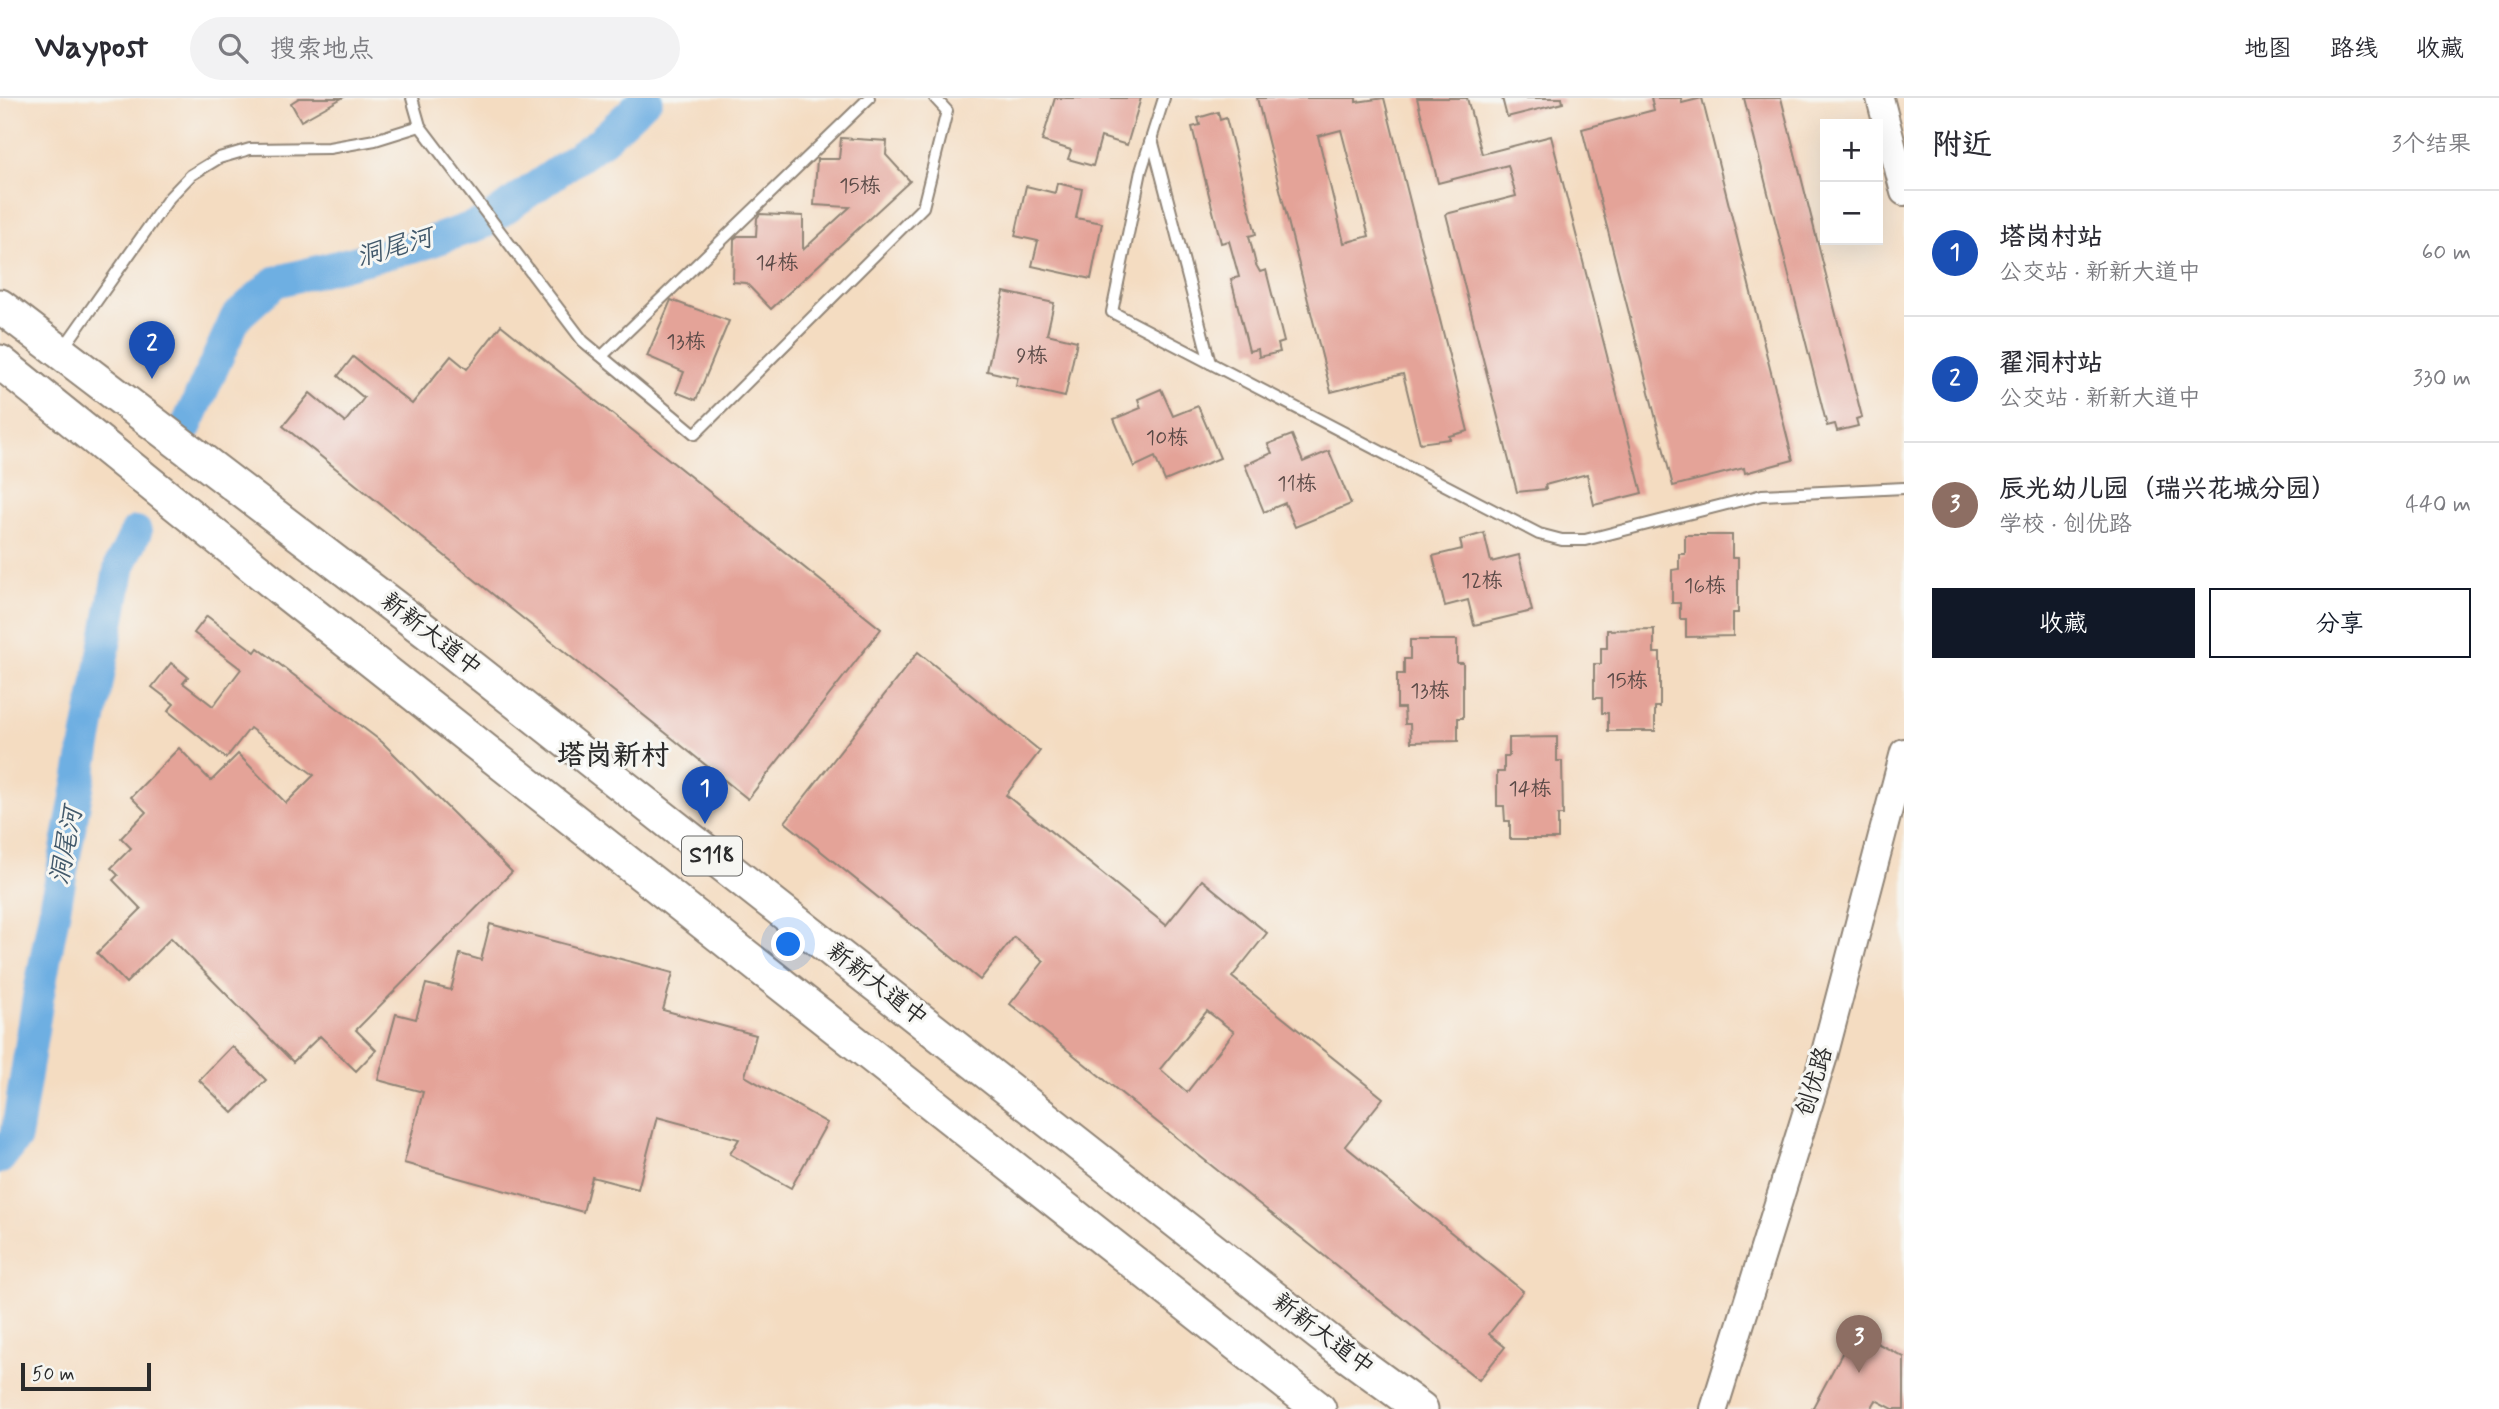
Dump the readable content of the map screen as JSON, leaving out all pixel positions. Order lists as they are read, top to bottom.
{
  "streets": {
    "main road": ["新新大道中", "S118"],
    "street": ["创优路"]
  },
  "districts": ["塔岗新村"],
  "water": ["洞尾河"],
  "house_numbers": [
    "15栋",
    "14栋",
    "13栋",
    "9栋",
    "10栋",
    "11栋",
    "12栋",
    "16栋",
    "15栋",
    "13栋",
    "14栋"
  ],
  "scale_bar": "50 m",
  "page": {
    "header": "Waypost",
    "search": "搜索地点",
    "nav": ["地图", "路线", "收藏"],
    "heading": ["附近", "3个结果"],
    "map_buttons": ["+", "−"],
    "list": [
      {
        "mark": "1",
        "name": "塔岗村站",
        "note": "公交站 · 新新大道中",
        "value": "60 m"
      },
      {
        "mark": "2",
        "name": "翟洞村站",
        "note": "公交站 · 新新大道中",
        "value": "330 m"
      },
      {
        "mark": "3",
        "name": "辰光幼儿园（瑞兴花城分园）",
        "note": "学校 · 创优路",
        "value": "440 m"
      }
    ],
    "pins": ["2", "1", "3"],
    "buttons": ["收藏", "分享"],
    "scale": "50 m"
  }
}
